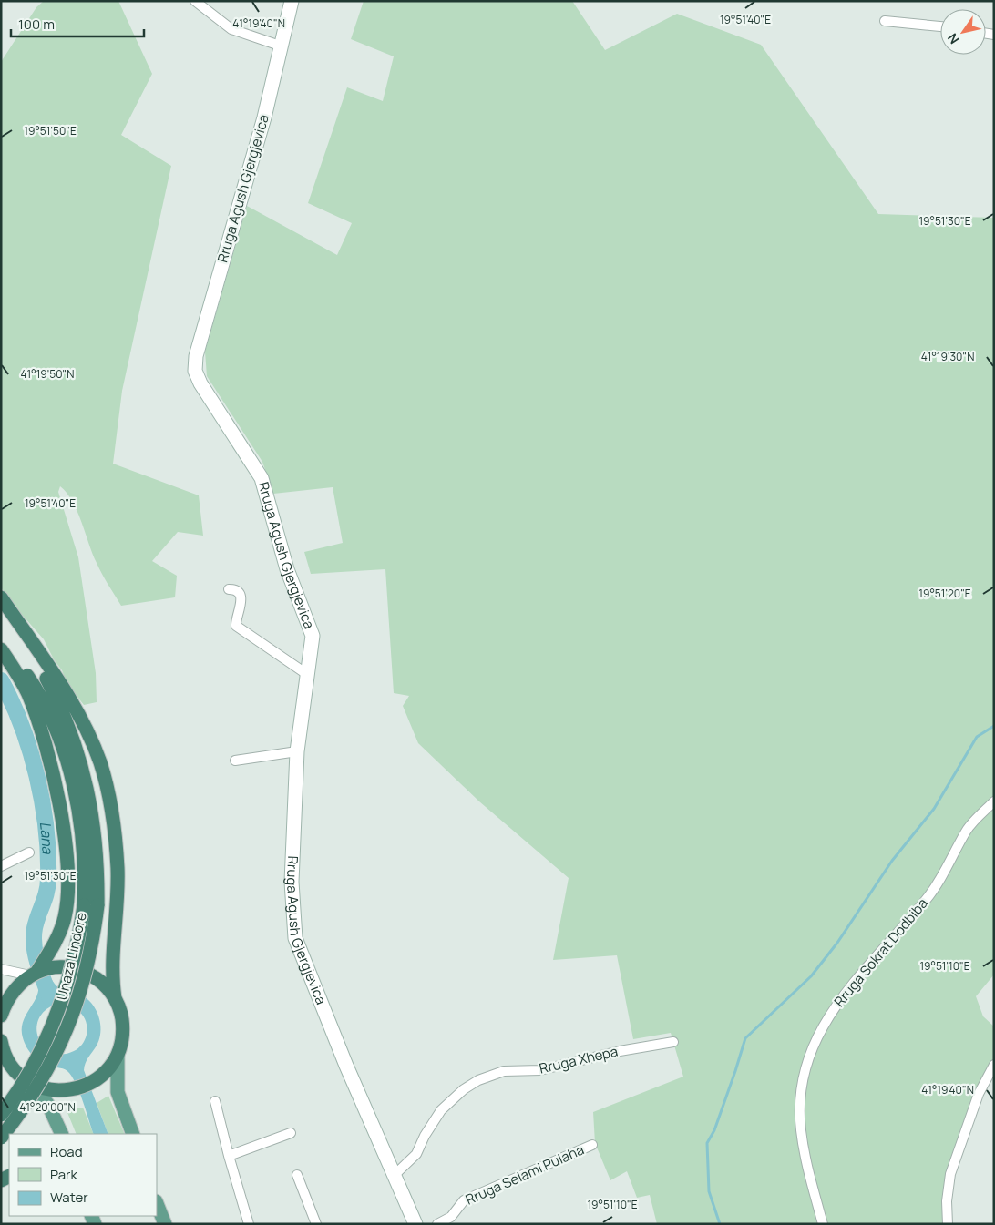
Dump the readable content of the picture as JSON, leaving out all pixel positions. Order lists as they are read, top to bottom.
{
  "streets": {
    "highway": ["Unaza Lindore"],
    "main road": ["Rruga Agush Gjergjevica"],
    "street": ["Rruga Sokrat Dodbiba", "Rruga Xhepa", "Rruga Selami Pulaha"]
  },
  "crossings": [
    ["Rruga Agush Gjergjevica", "Rruga Xhepa"]
  ],
  "water": ["Lana"],
  "legend": ["Road", "Park", "Water"],
  "scale_bar": "100 m",
  "north": "bottom left",
  "coordinates": [
    "19°51'40\"E",
    "41°19'40\"N",
    "19°51'50\"E",
    "19°51'30\"E",
    "41°19'30\"N",
    "41°19'50\"N",
    "19°51'20\"E",
    "19°51'10\"E",
    "41°20'00\"N"
  ]
}
